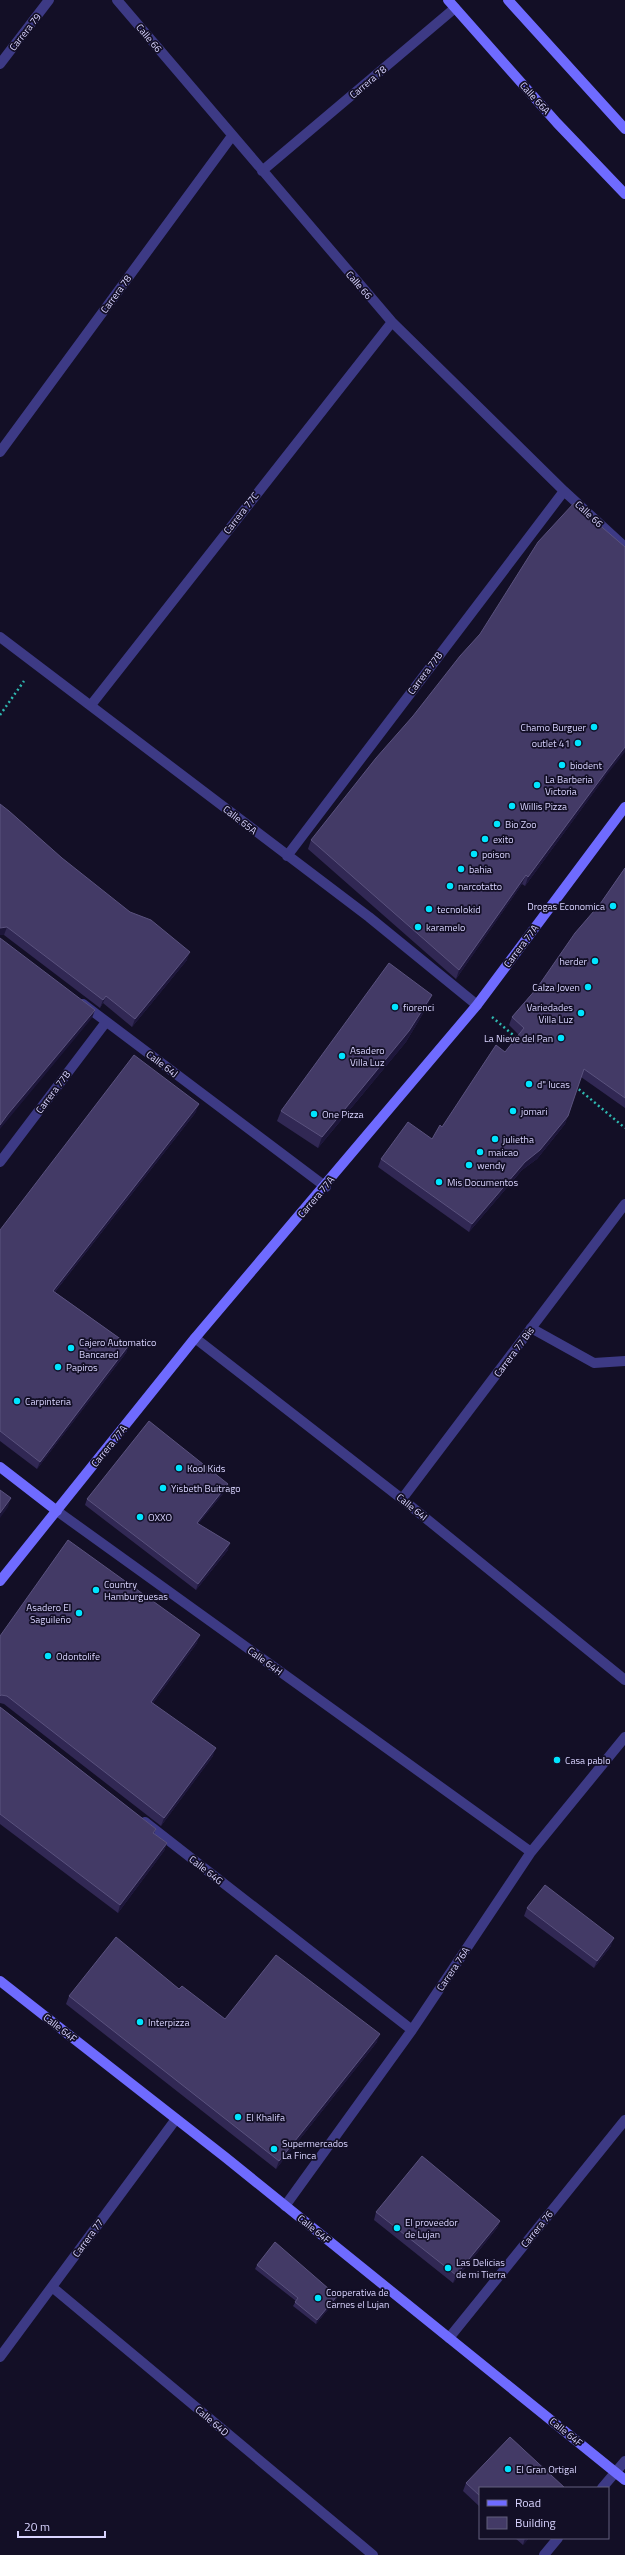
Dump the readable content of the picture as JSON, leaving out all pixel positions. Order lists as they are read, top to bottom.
{
  "streets": {
    "street": [
      "Carrera 79",
      "Calle 66",
      "Carrera 78",
      "Calle 66A",
      "Carrera 77C",
      "Carrera 77B",
      "Calle 65A",
      "Carrera 77A",
      "Calle 64J",
      "Carrera 77 Bis",
      "Calle 64I",
      "Calle 64H",
      "Calle 64G",
      "Carrera 76A",
      "Calle 64F",
      "Carrera 76",
      "Carrera 77",
      "Calle 64D"
    ]
  },
  "crossings": [
    ["Calle 66", "Carrera 78"],
    ["Calle 66", "Carrera 77C"],
    ["Calle 66", "Carrera 77B"],
    ["Carrera 78", "Calle 66A"],
    ["Carrera 77C", "Calle 65A"],
    ["Carrera 77B", "Calle 65A"],
    ["Carrera 77B", "Calle 64J"],
    ["Calle 65A", "Carrera 77A"],
    ["Carrera 77A", "Calle 64J"],
    ["Carrera 77A", "Calle 64I"],
    ["Carrera 77A", "Calle 64H"],
    ["Carrera 77 Bis", "Calle 64I"],
    ["Calle 64H", "Carrera 76A"],
    ["Calle 64G", "Carrera 76A"],
    ["Carrera 76A", "Calle 64F"],
    ["Calle 64F", "Carrera 76"],
    ["Calle 64F", "Carrera 77"],
    ["Carrera 77", "Calle 64D"]
  ],
  "places": [
    "Chamo Burguer",
    "outlet 41",
    "biodent",
    "La Barberia Victoria",
    "Willis Pizza",
    "Bio Zoo",
    "exito",
    "poison",
    "bahia",
    "narcotatto",
    "Drogas Economica",
    "tecnolokid",
    "karamelo",
    "herder",
    "Calza Joven",
    "fiorenci",
    "Variedades Villa Luz",
    "La Nieve del Pan",
    "Asadero Villa Luz",
    "d\" lucas",
    "jomari",
    "One Pizza",
    "julietha",
    "maicao",
    "wendy",
    "Mis Documentos",
    "Cajero Automatico Bancared",
    "Papiros",
    "Carpinteria",
    "Kool Kids",
    "Yisbeth Buitrago",
    "OXXO",
    "Country Hamburguesas",
    "Asadero El Saguileño",
    "Odontolife",
    "Casa pablo",
    "Interpizza",
    "El Khalifa",
    "Supermercados La Finca",
    "El proveedor de Lujan",
    "Las Delicias de mi Tierra",
    "Cooperativa de Carnes el Lujan",
    "El Gran Ortigal"
  ],
  "legend": ["Road", "Building"],
  "scale_bar": "20 m"
}
